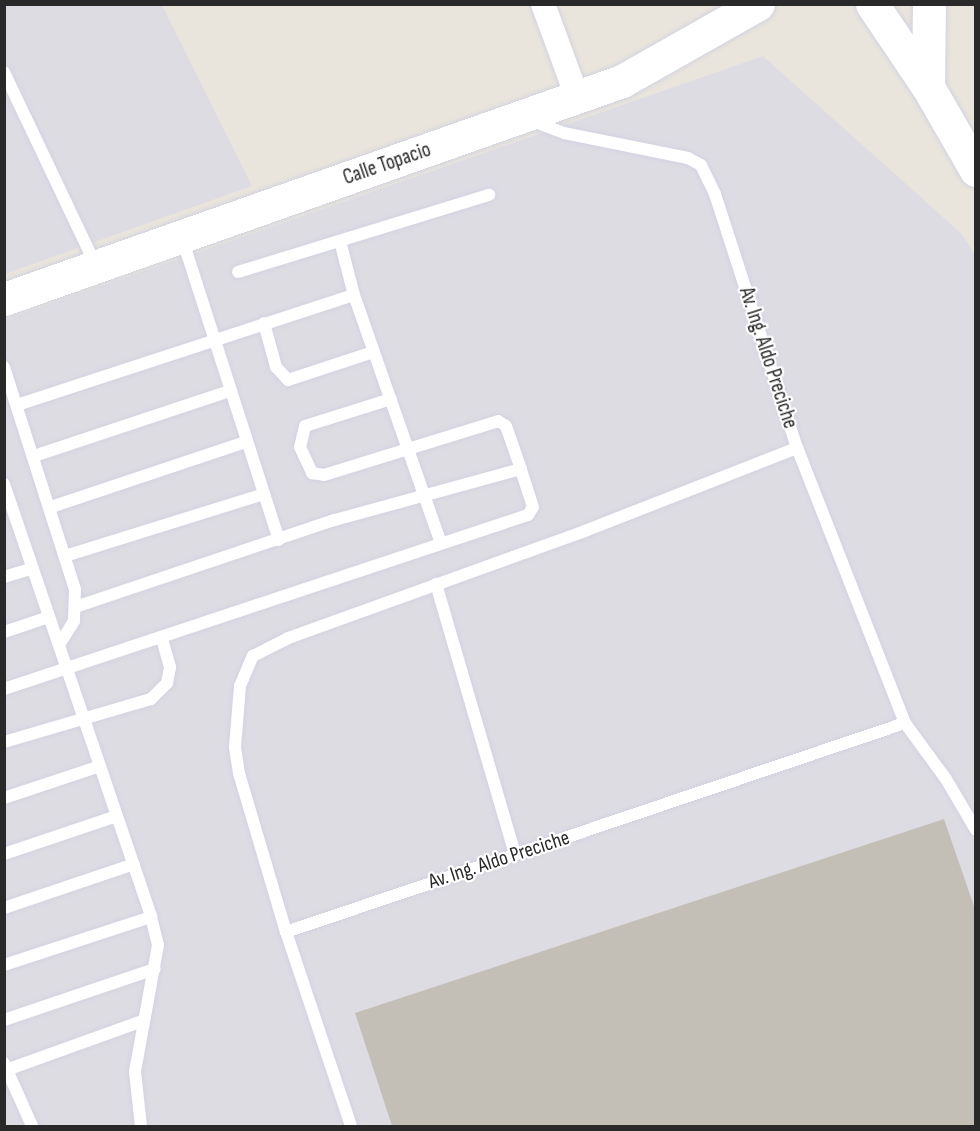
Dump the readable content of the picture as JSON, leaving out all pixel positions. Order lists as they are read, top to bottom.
{
  "streets": {
    "street": ["Calle Topacio"],
    "lane": ["Av. Ing. Aldo Preciche"]
  },
  "crossings": [
    ["Calle Topacio", "Av. Ing. Aldo Preciche"]
  ]
}
